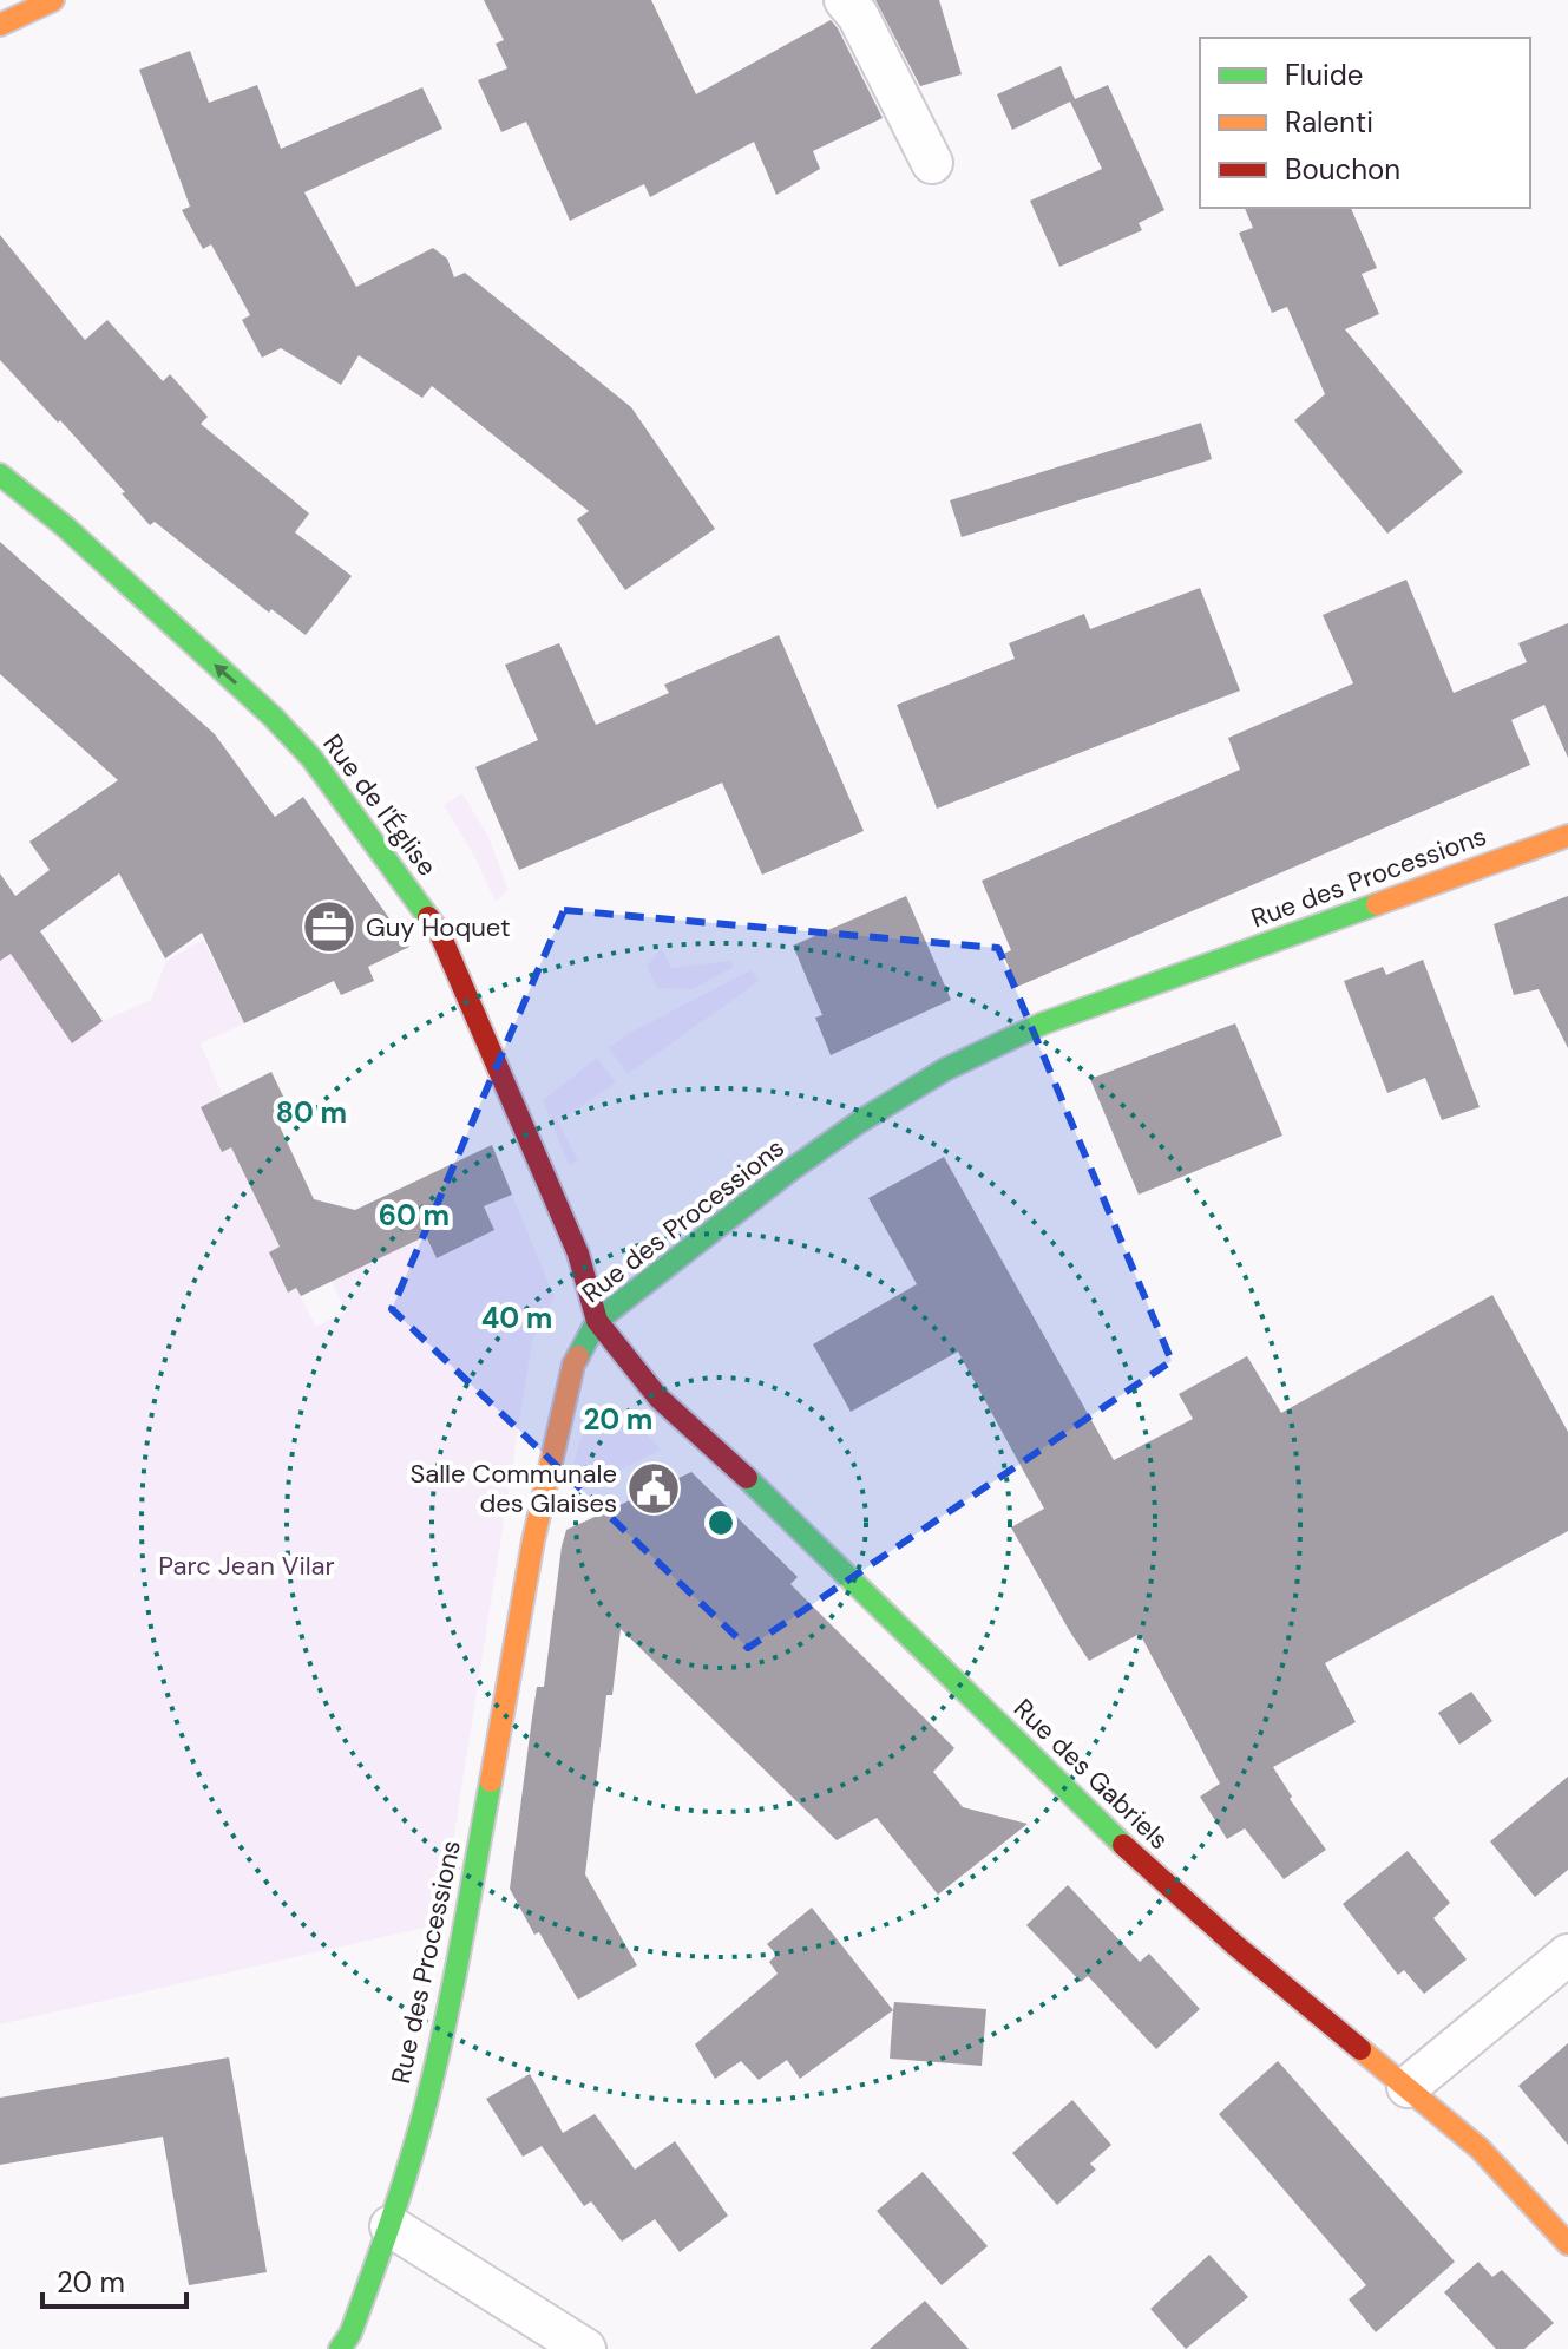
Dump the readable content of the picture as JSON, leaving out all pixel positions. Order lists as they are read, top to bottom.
{
  "streets": {
    "street": ["Rue de l'Église", "Rue des Processions", "Rue des Gabriels"]
  },
  "crossings": [
    ["Rue de l'Église", "Rue des Processions"],
    ["Rue de l'Église", "Rue des Gabriels"],
    ["Rue des Processions", "Rue des Gabriels"]
  ],
  "one_way": ["Rue de l'Église"],
  "parks": ["Parc Jean Vilar"],
  "places": {
    "office": ["Guy Hoquet"],
    "public building": ["Salle Communale des Glaises"]
  },
  "legend": ["Fluide", "Ralenti", "Bouchon"],
  "scale_bar": "20 m",
  "rings": [
    "80 m",
    "60 m",
    "40 m",
    "20 m"
  ]
}
